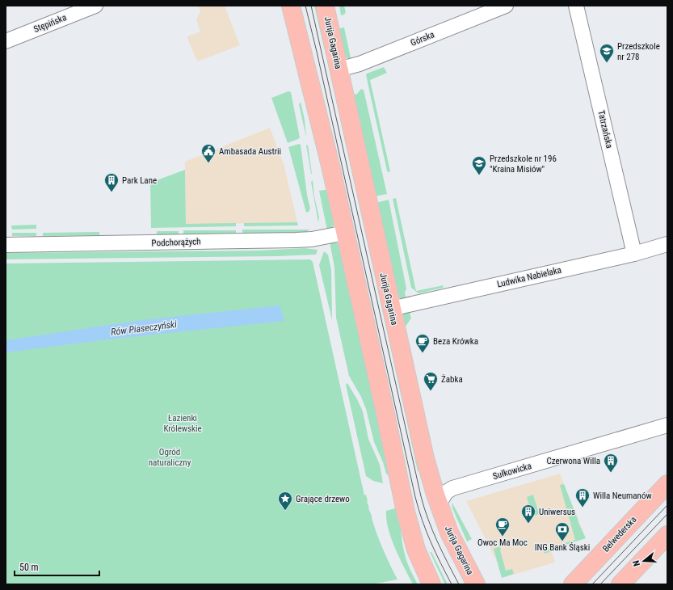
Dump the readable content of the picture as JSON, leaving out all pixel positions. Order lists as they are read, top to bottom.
{
  "streets": {
    "main road": ["Jurija Gagarina", "Belwederska"],
    "street": [
      "Stępińska",
      "Górska",
      "Tatrzańska",
      "Podchorążych",
      "Ludwika Nabielaka",
      "Sułkowicka"
    ]
  },
  "crossings": [
    ["Górska", "Jurija Gagarina"],
    ["Jurija Gagarina", "Ludwika Nabielaka"],
    ["Jurija Gagarina", "Sułkowicka"],
    ["Tatrzańska", "Ludwika Nabielaka"]
  ],
  "water": ["Rów Piaseczyński"],
  "parks": ["Łazienki Królewskie", "Ogród naturaliczny"],
  "places": {
    "school or university": ["Przedszkole nr 278", "Przedszkole nr 196 \"Kraina Misiów\""],
    "public building": ["Ambasada Austrii"],
    "building": [
      "Park Lane",
      "Czerwona Willa",
      "Willa Neumanów",
      "Uniwersus"
    ],
    "cafe": ["Beza Krówka", "Owoc Ma Moc"],
    "supermarket": ["Żabka"],
    "place": ["Grające drzewo"],
    "bank": ["ING Bank Śląski"]
  },
  "scale_bar": "50 m",
  "north": "left"
}
